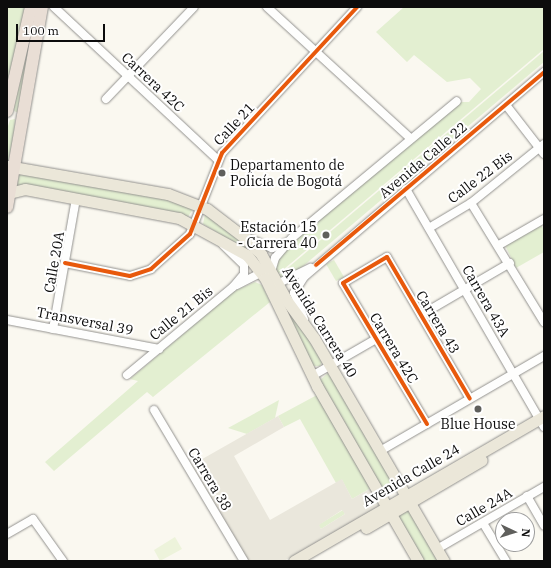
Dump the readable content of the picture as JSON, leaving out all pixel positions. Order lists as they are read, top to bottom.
{
  "streets": {
    "main road": ["Avenida Carrera 40", "Avenida Calle 24"],
    "street": [
      "Carrera 42C",
      "Calle 21",
      "Avenida Calle 22",
      "Calle 22 Bis",
      "Calle 20A",
      "Carrera 43A",
      "Calle 21 Bis",
      "Transversal 39",
      "Carrera 43",
      "Carrera 38",
      "Calle 24A"
    ]
  },
  "crossings": [
    ["Carrera 42C", "Calle 21"],
    ["Carrera 42C", "Carrera 43"],
    ["Calle 21", "Calle 20A"],
    ["Calle 21", "Calle 21 Bis"],
    ["Calle 21", "Avenida Carrera 40"],
    ["Avenida Calle 22", "Carrera 43A"],
    ["Avenida Calle 22", "Calle 21 Bis"],
    ["Avenida Calle 22", "Avenida Carrera 40"],
    ["Calle 22 Bis", "Carrera 43A"],
    ["Calle 20A", "Transversal 39"],
    ["Calle 20A", "Avenida Carrera 40"],
    ["Carrera 43A", "Avenida Calle 24"],
    ["Calle 21 Bis", "Transversal 39"],
    ["Calle 21 Bis", "Avenida Carrera 40"],
    ["Avenida Carrera 40", "Avenida Calle 24"],
    ["Avenida Carrera 40", "Calle 24A"]
  ],
  "places": ["Departamento de Policía de Bogotá", "Estación 15 - Carrera 40", "Blue House"],
  "scale_bar": "100 m",
  "north": "right"
}
